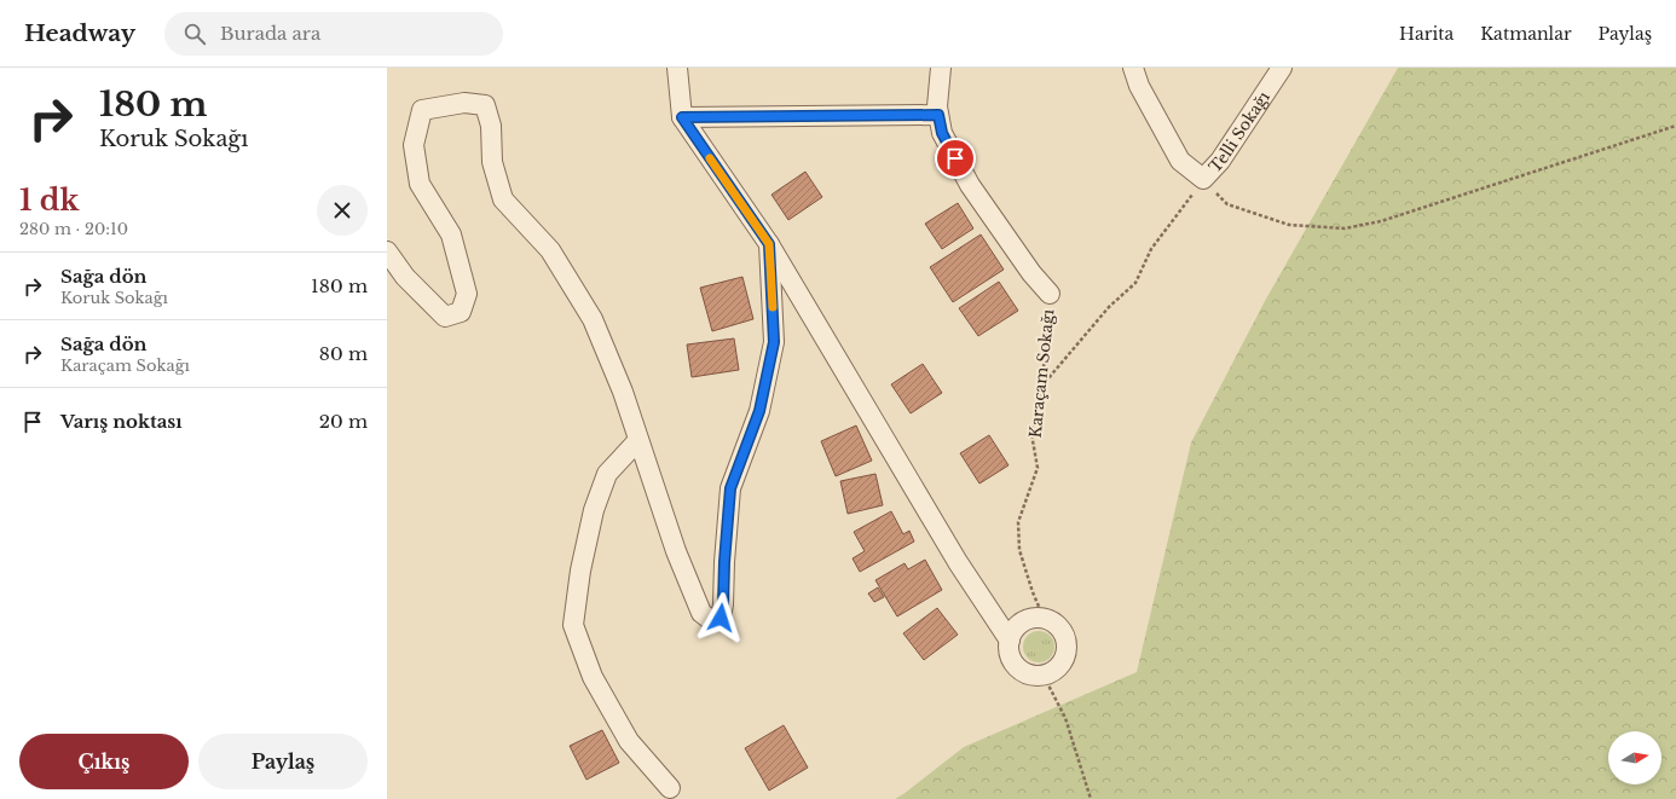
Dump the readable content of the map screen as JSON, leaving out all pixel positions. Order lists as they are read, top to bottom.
{
  "streets": {
    "street": ["Telli Sokağı", "Karaçam Sokağı"]
  },
  "north": "right",
  "page": {
    "header": "Headway",
    "search": "Burada ara",
    "nav": ["Harita", "Katmanlar", "Paylaş"],
    "turn": ["180 m", "Koruk Sokağı"],
    "heading": ["1 dk", "280 m · 20:10"],
    "list": [
      {
        "name": "Sağa dön",
        "note": "Koruk Sokağı",
        "value": "180 m"
      },
      {
        "name": "Sağa dön",
        "note": "Karaçam Sokağı",
        "value": "80 m"
      },
      {
        "name": "Varış noktası",
        "value": "20 m"
      }
    ],
    "buttons": ["Çıkış", "Paylaş"]
  }
}
